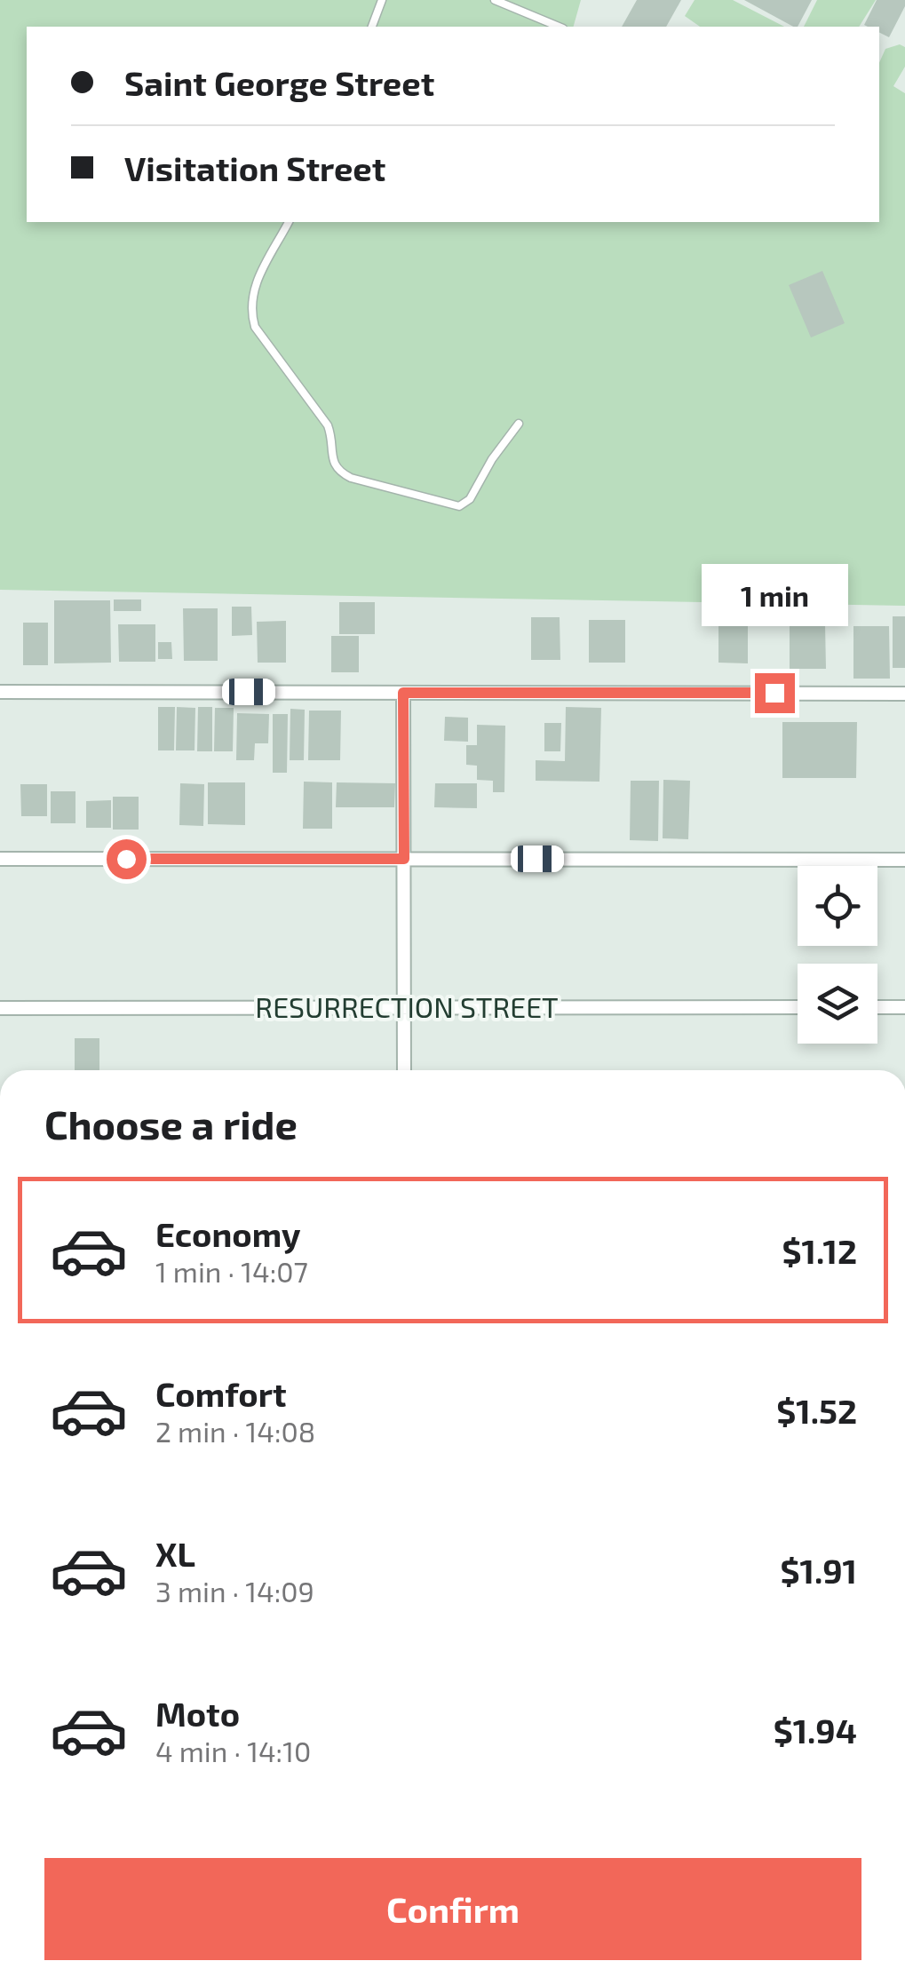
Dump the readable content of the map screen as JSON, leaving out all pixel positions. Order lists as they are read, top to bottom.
{
  "streets": {
    "street": ["RESURRECTION STREET"]
  },
  "page": {
    "banner": ["Saint George Street", "Visitation Street"],
    "bubble": "1 min",
    "heading": "Choose a ride",
    "list": [
      {
        "name": "Economy",
        "note": "1 min · 14:07",
        "value": "$1.12"
      },
      {
        "name": "Comfort",
        "note": "2 min · 14:08",
        "value": "$1.52"
      },
      {
        "name": "XL",
        "note": "3 min · 14:09",
        "value": "$1.91"
      },
      {
        "name": "Moto",
        "note": "4 min · 14:10",
        "value": "$1.94"
      }
    ],
    "buttons": "Confirm"
  }
}
